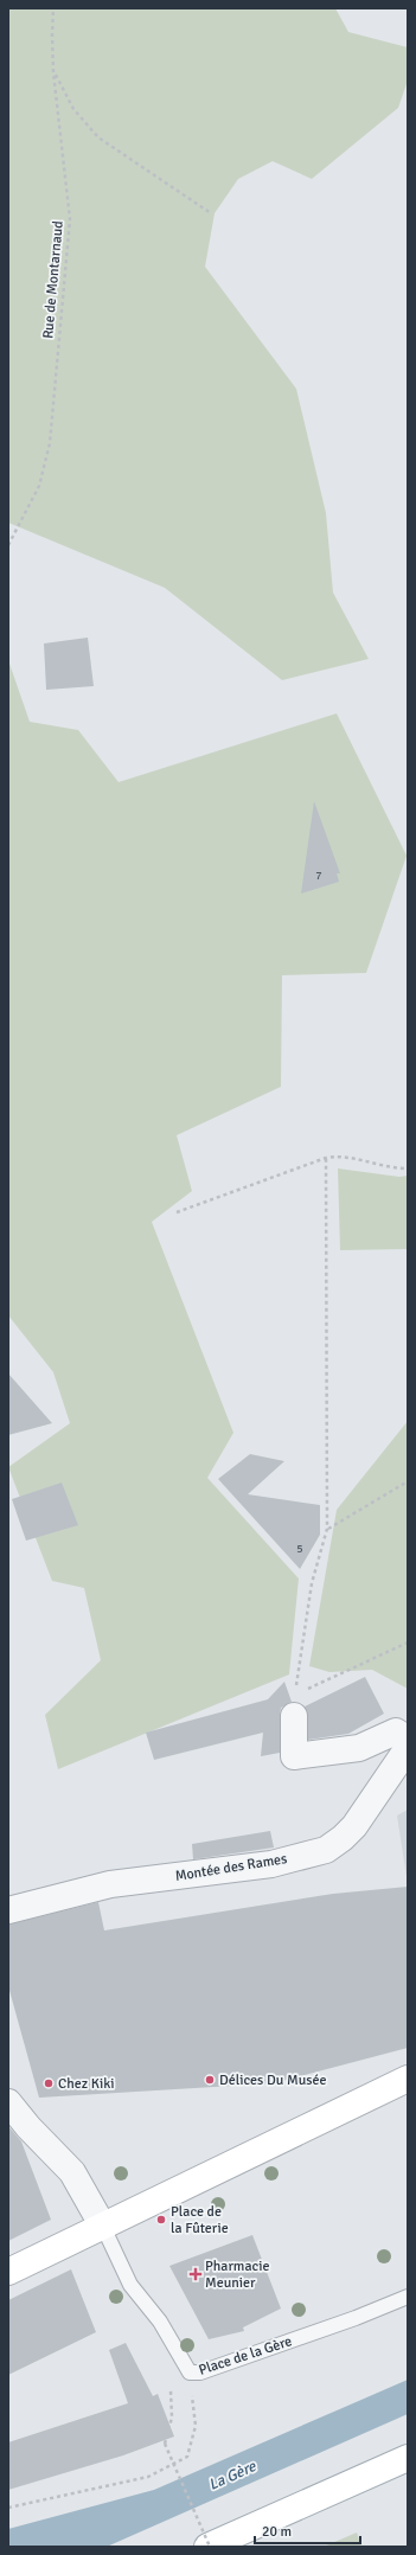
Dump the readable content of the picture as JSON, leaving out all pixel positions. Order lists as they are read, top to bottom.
{
  "streets": {
    "street": ["Montée des Rames"],
    "lane": ["Place de la Gère"],
    "path": ["Rue de Montarnaud"]
  },
  "water": ["La Gère"],
  "places": {
    "other": ["Délices Du Musée", "Chez Kiki", "Place de la Fûterie"],
    "health": ["Pharmacie Meunier"]
  },
  "house_numbers": ["7", "5"],
  "scale_bar": "20 m"
}
